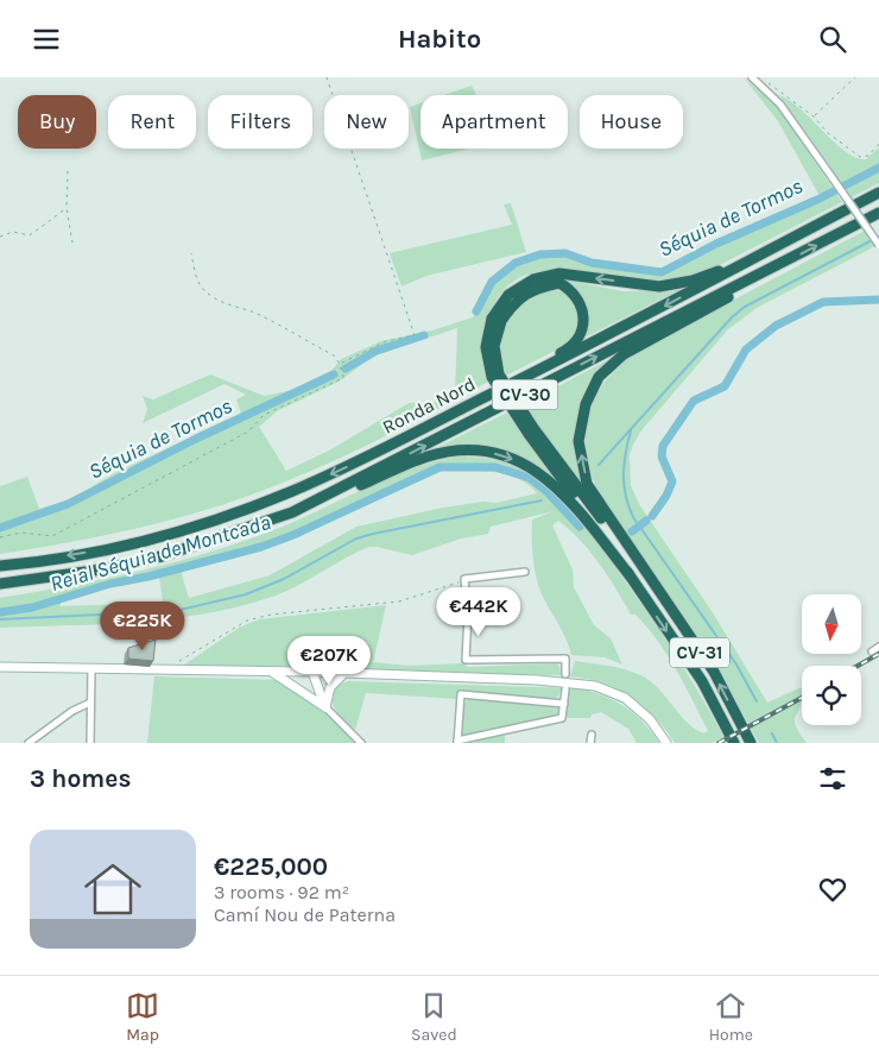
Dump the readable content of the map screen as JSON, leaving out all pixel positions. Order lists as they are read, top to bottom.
{
  "streets": {
    "highway": ["CV-30", "Ronda Nord", "CV-31"]
  },
  "water": ["Séquia de Tormos", "Reial Séquia de Montcada"],
  "north": "bottom",
  "page": {
    "header": "Habito",
    "chip": [
      "Buy",
      "Rent",
      "Filters",
      "New",
      "Apartment",
      "House"
    ],
    "price": ["€442K", "€225K", "€207K"],
    "heading": "3 homes",
    "list": [
      {
        "name": "€225,000",
        "note": "3 rooms · 92 m² · Camí Nou de Paterna"
      }
    ],
    "tabs": ["Map", "Saved", "Home"]
  }
}
